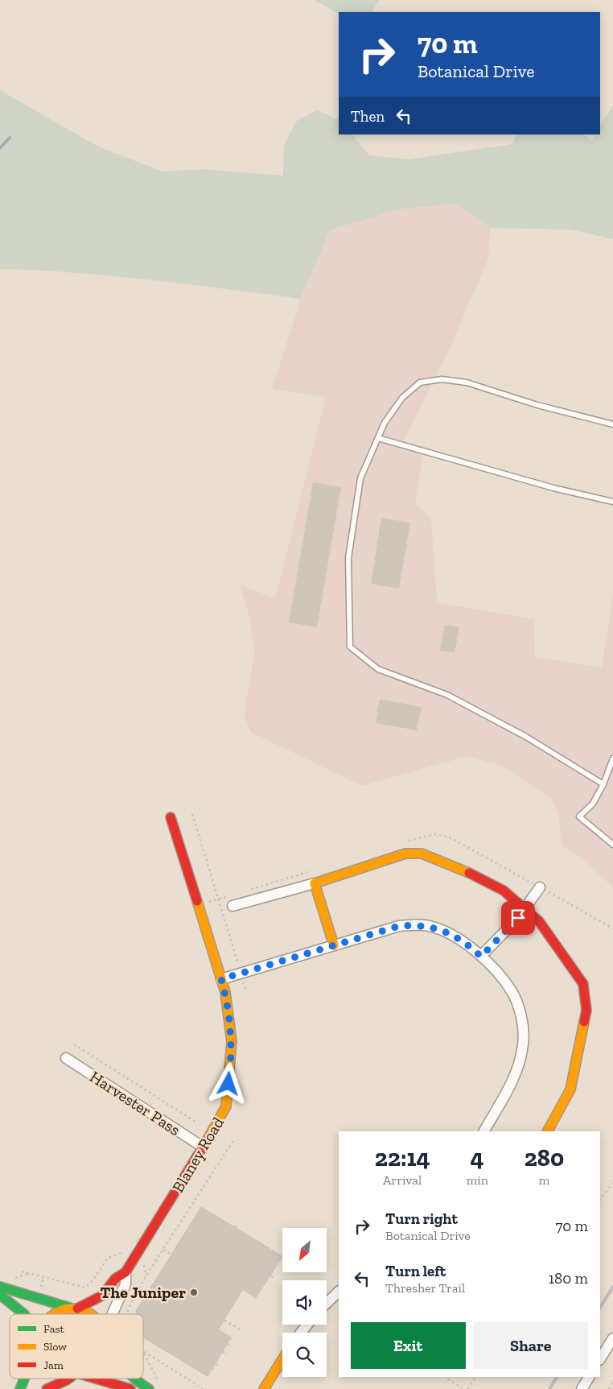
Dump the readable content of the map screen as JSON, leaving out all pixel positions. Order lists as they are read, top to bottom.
{
  "streets": {
    "street": ["Harvester Pass", "Blaney Road"]
  },
  "crossings": [
    ["Harvester Pass", "Blaney Road"]
  ],
  "places": ["The Juniper"],
  "legend": ["Fast", "Slow", "Jam"],
  "north": "bottom left",
  "page": {
    "turn": ["70 m", "Botanical Drive"],
    "then": "Then",
    "eta": [
      "22:14",
      "Arrival",
      "4",
      "min",
      "280",
      "m"
    ],
    "list": [
      {
        "name": "Turn right",
        "note": "Botanical Drive",
        "value": "70 m"
      },
      {
        "name": "Turn left",
        "note": "Thresher Trail",
        "value": "180 m"
      }
    ],
    "buttons": ["Exit", "Share"]
  }
}
